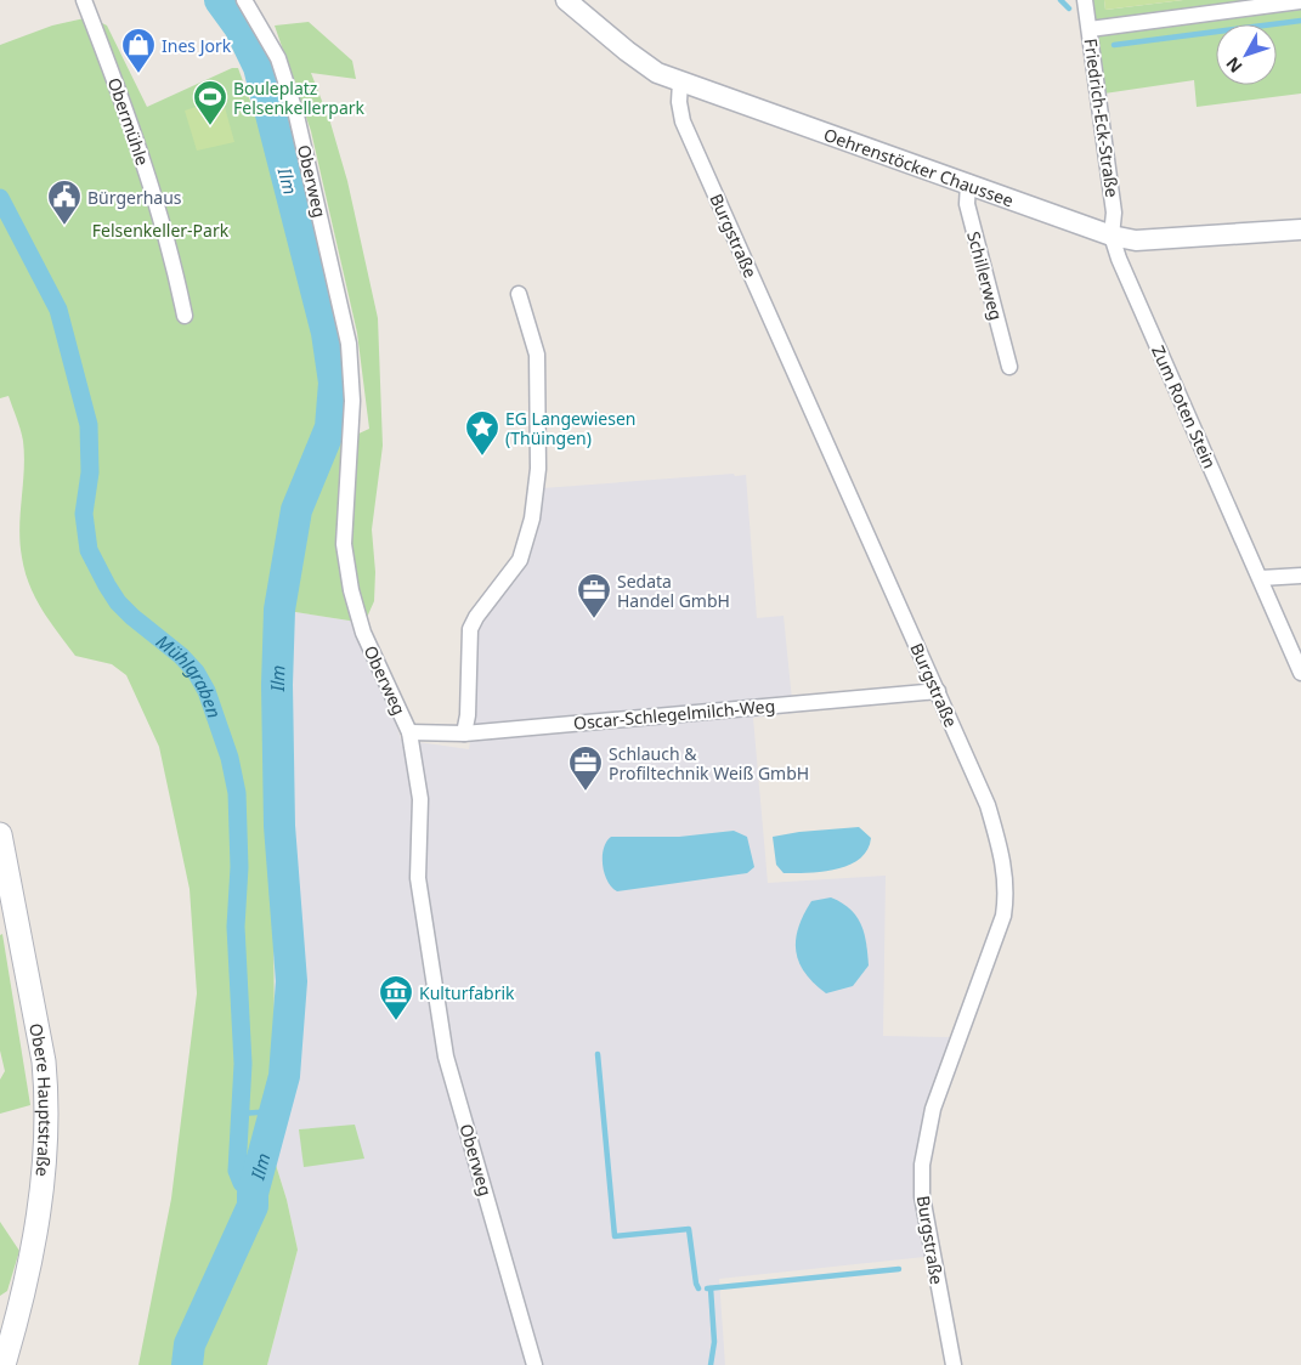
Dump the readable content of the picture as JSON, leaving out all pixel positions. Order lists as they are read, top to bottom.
{
  "streets": {
    "main road": ["Obere Hauptstraße"],
    "street": [
      "Friedrich-Eck-Straße",
      "Obermühle",
      "Oehrenstöcker Chaussee",
      "Oberweg",
      "Burgstraße",
      "Schillerweg",
      "Zum Roten Stein",
      "Oscar-Schlegelmilch-Weg"
    ]
  },
  "crossings": [
    ["Friedrich-Eck-Straße", "Oehrenstöcker Chaussee"],
    ["Friedrich-Eck-Straße", "Zum Roten Stein"],
    ["Oehrenstöcker Chaussee", "Burgstraße"],
    ["Oehrenstöcker Chaussee", "Schillerweg"],
    ["Oehrenstöcker Chaussee", "Zum Roten Stein"],
    ["Oberweg", "Oscar-Schlegelmilch-Weg"],
    ["Burgstraße", "Oscar-Schlegelmilch-Weg"]
  ],
  "water": ["Ilm", "Mühlgraben"],
  "parks": ["Felsenkeller-Park"],
  "places": {
    "shop": ["Ines Jork"],
    "sports": ["Bouleplatz Felsenkellerpark"],
    "public building": ["Bürgerhaus"],
    "place": ["EG Langewiesen (Thüingen)"],
    "office": ["Sedata Handel GmbH", "Schlauch & Profiltechnik Weiß GmbH"],
    "museum": ["Kulturfabrik"]
  },
  "north": "bottom left"
}
